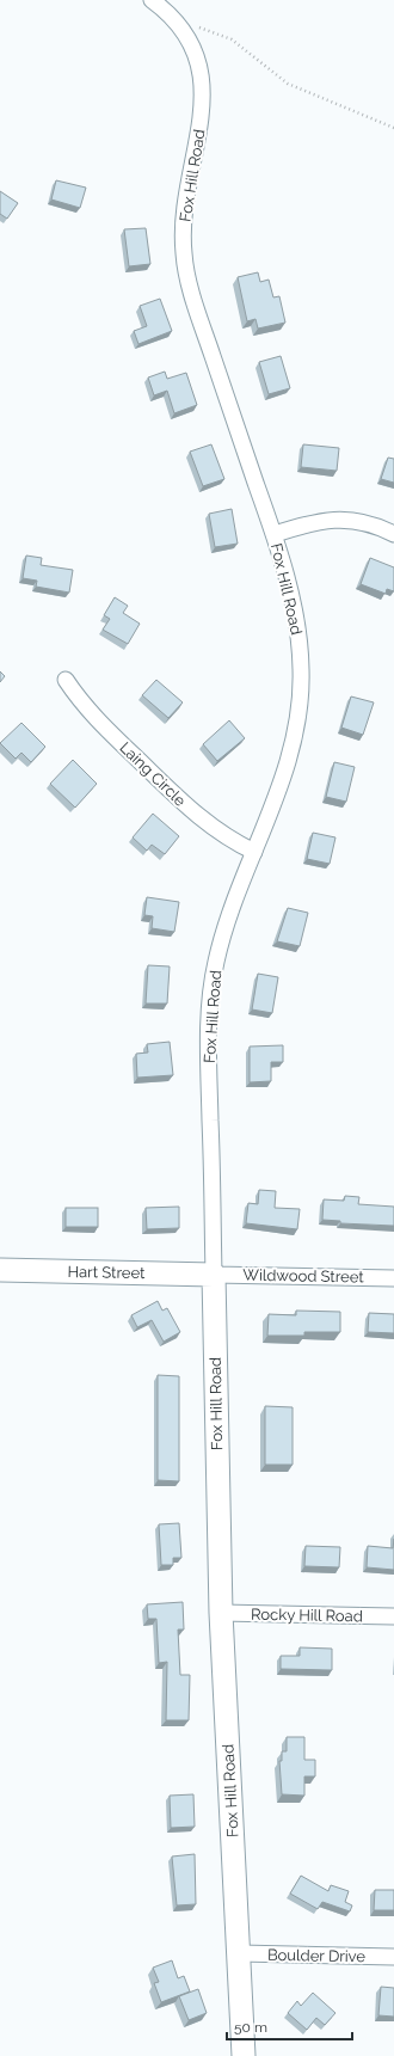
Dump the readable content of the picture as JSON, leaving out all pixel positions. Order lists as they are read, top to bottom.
{
  "streets": {
    "street": [
      "Fox Hill Road",
      "Laing Circle",
      "Hart Street",
      "Wildwood Street",
      "Rocky Hill Road",
      "Boulder Drive"
    ]
  },
  "crossings": [
    ["Fox Hill Road", "Laing Circle"],
    ["Fox Hill Road", "Hart Street"],
    ["Fox Hill Road", "Wildwood Street"],
    ["Fox Hill Road", "Rocky Hill Road"],
    ["Fox Hill Road", "Boulder Drive"],
    ["Hart Street", "Wildwood Street"]
  ],
  "scale_bar": "50 m"
}
